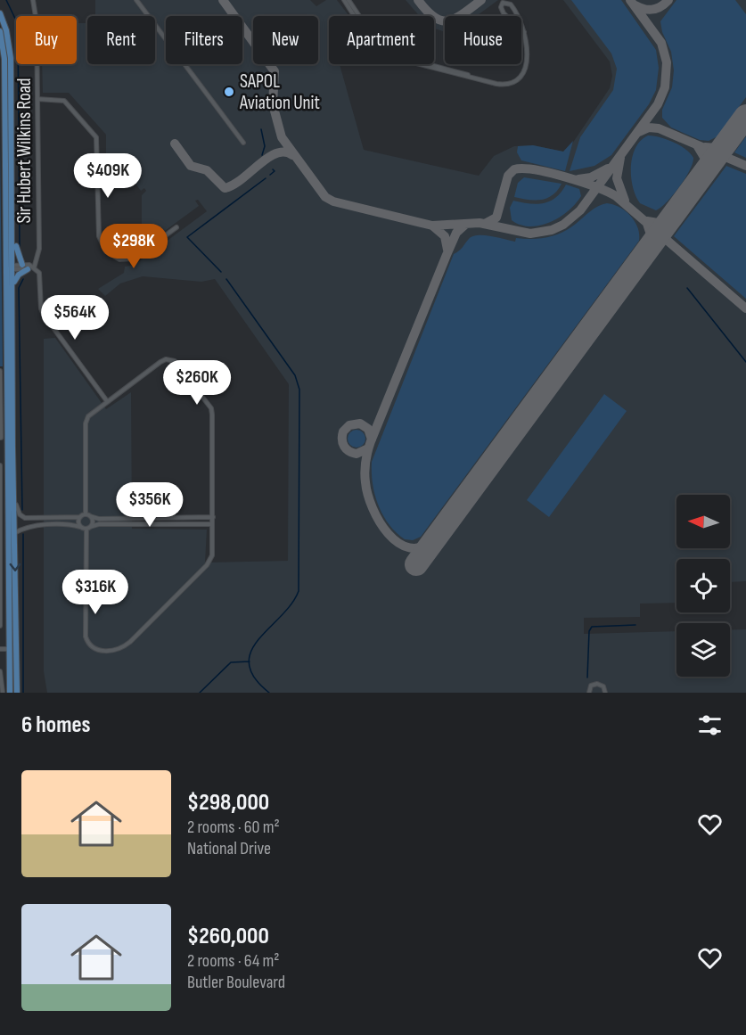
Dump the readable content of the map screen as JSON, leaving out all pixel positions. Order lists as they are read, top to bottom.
{
  "streets": {
    "street": ["Sir Hubert Wilkins Road"]
  },
  "places": ["SAPOL Aviation Unit"],
  "north": "left",
  "page": {
    "chip": [
      "Buy",
      "Rent",
      "Filters",
      "New",
      "Apartment",
      "House"
    ],
    "price": [
      "$409K",
      "$298K",
      "$564K",
      "$260K",
      "$356K",
      "$316K"
    ],
    "heading": "6 homes",
    "list": [
      {
        "name": "$298,000",
        "note": "2 rooms · 60 m² · National Drive"
      },
      {
        "name": "$260,000",
        "note": "2 rooms · 64 m² · Butler Boulevard"
      }
    ]
  }
}
